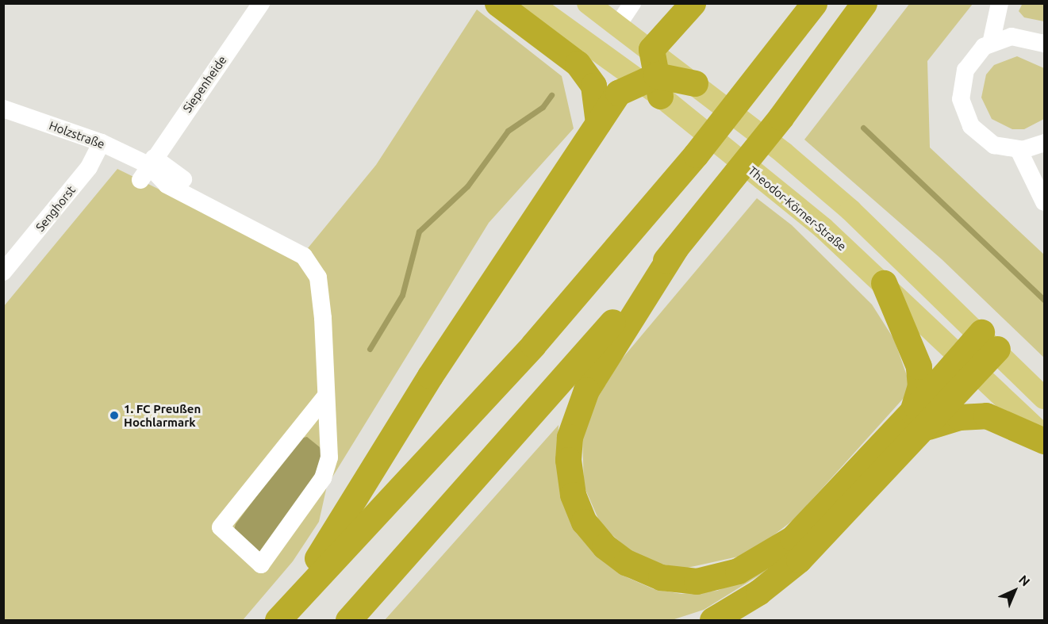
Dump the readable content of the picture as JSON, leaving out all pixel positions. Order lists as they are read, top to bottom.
{
  "streets": {
    "main road": ["Theodor-Körner-Straße"],
    "street": ["Siepenheide", "Holzstraße", "Senghorst"]
  },
  "crossings": [
    ["Siepenheide", "Holzstraße"],
    ["Holzstraße", "Senghorst"]
  ],
  "places": ["1. FC Preußen Hochlarmark"],
  "north": "top right"
}
